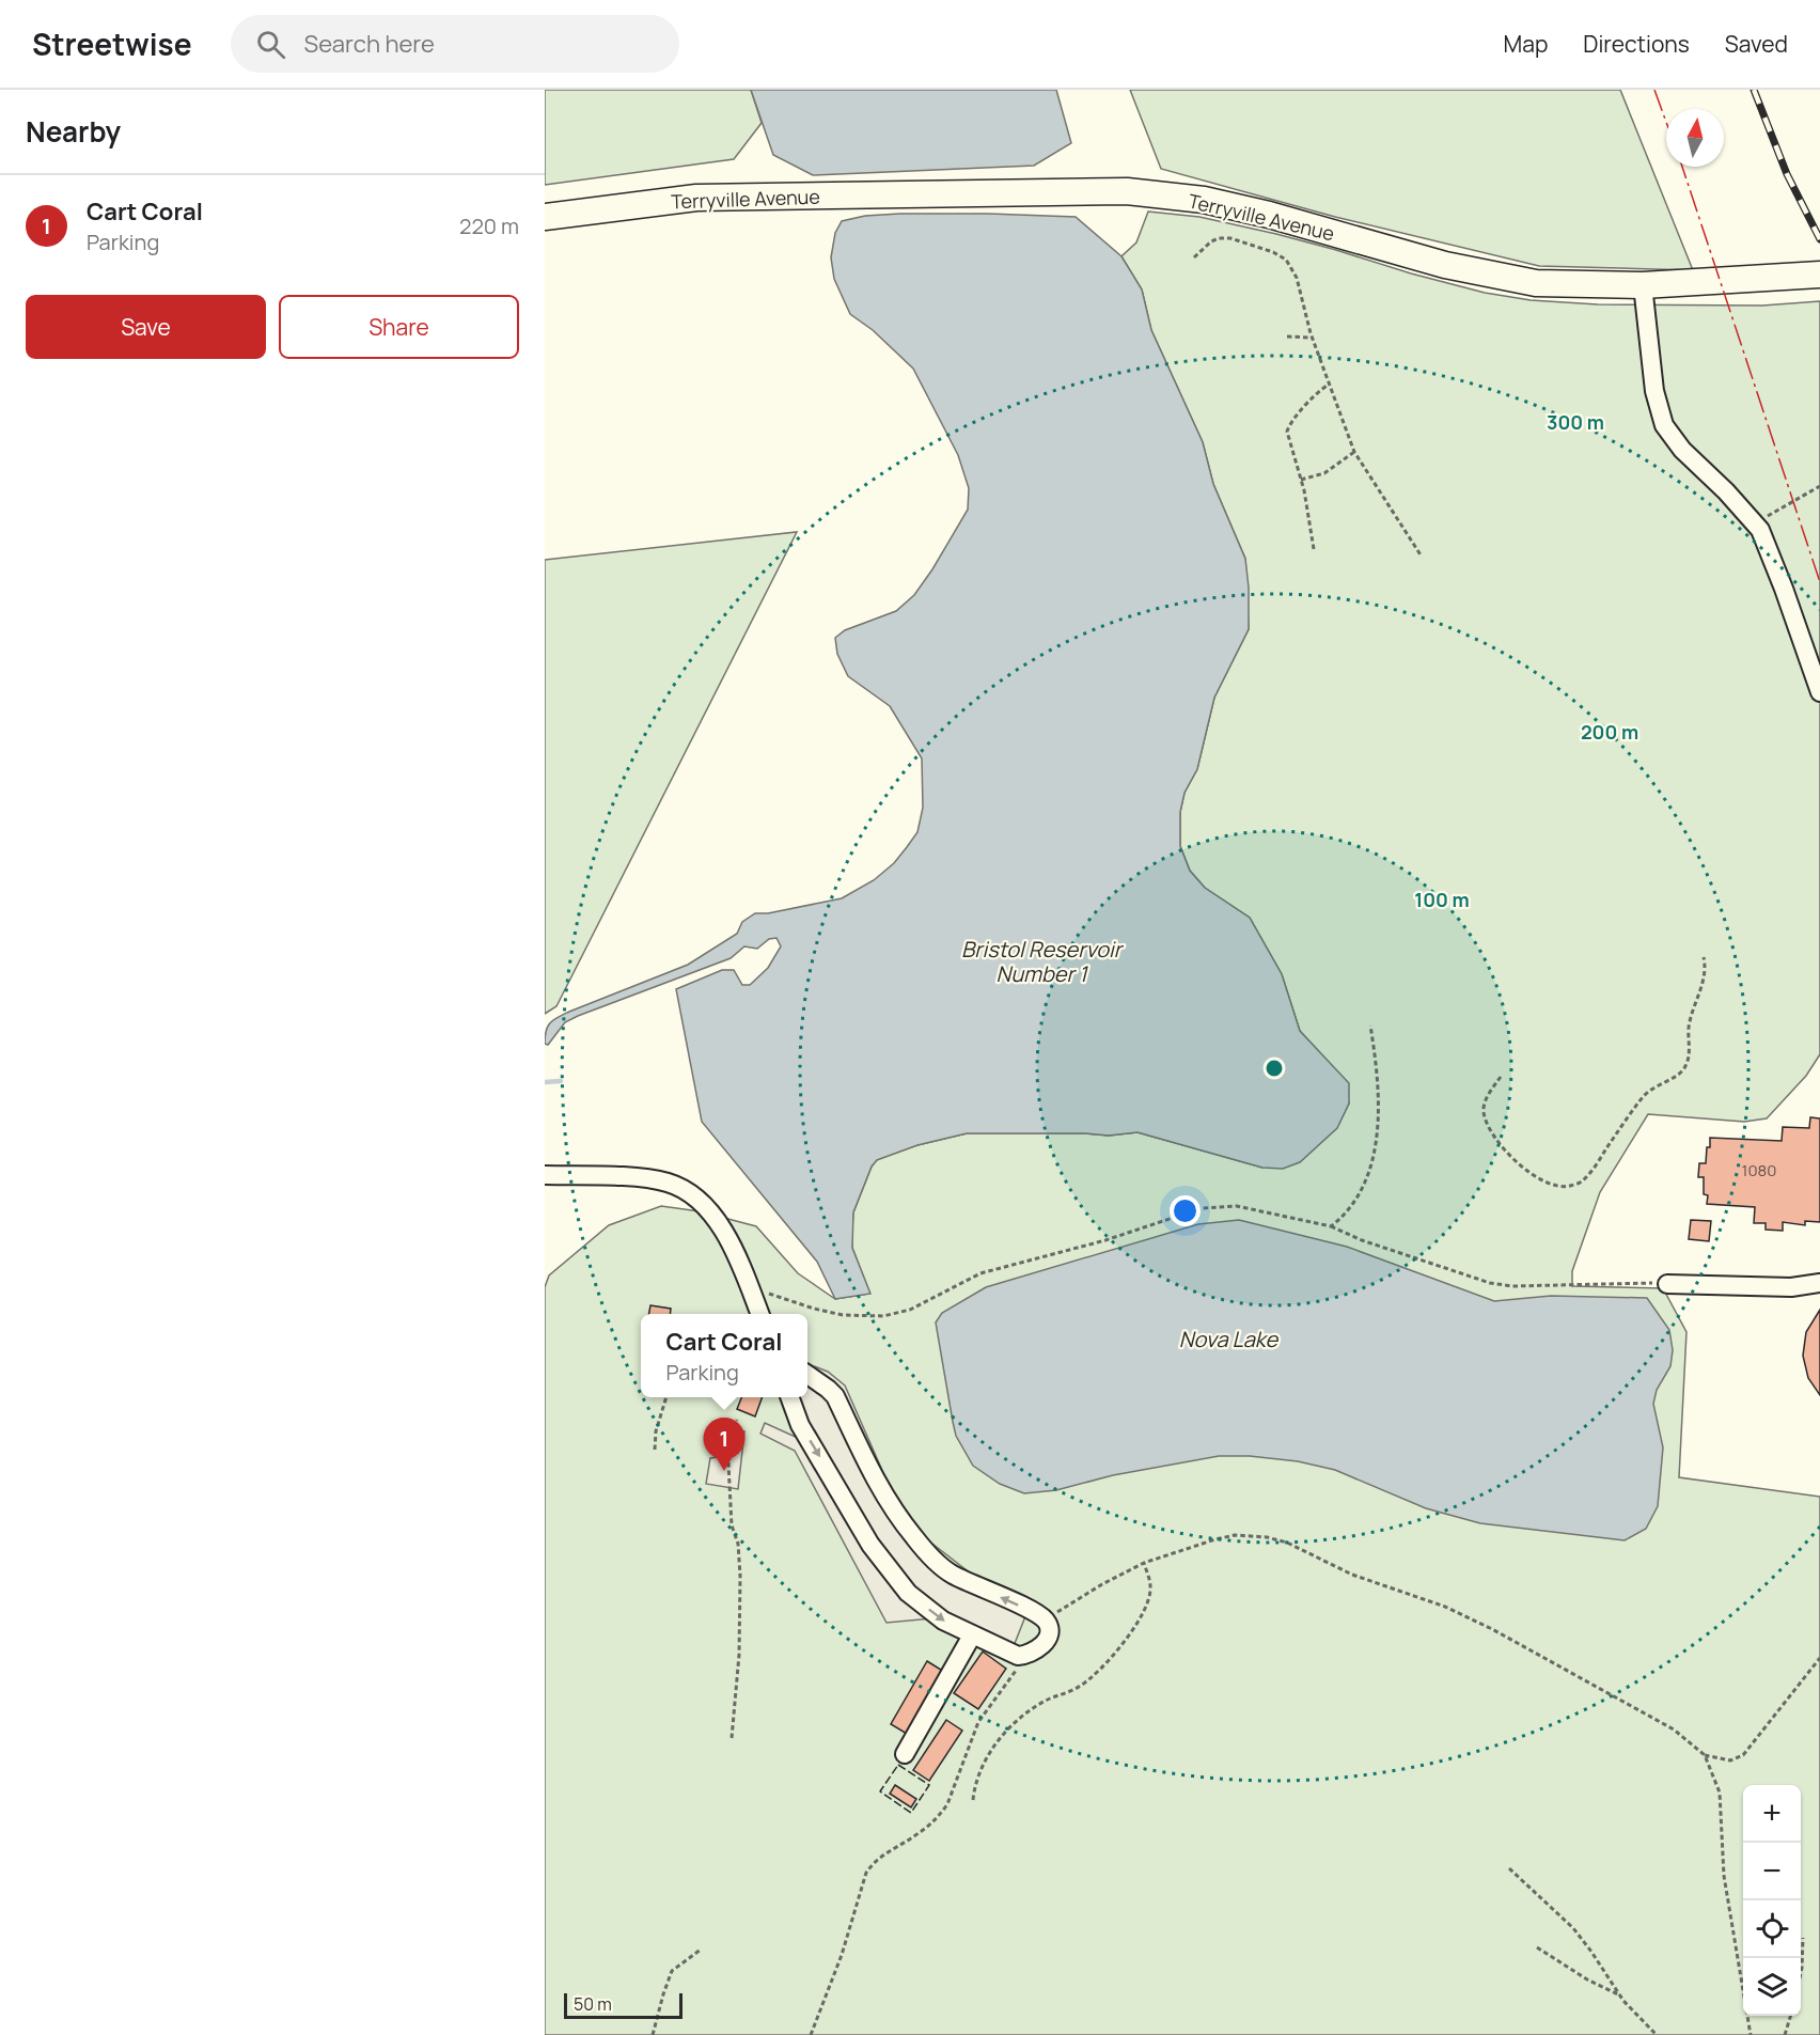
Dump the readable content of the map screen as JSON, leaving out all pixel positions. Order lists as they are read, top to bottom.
{
  "streets": {
    "highway": ["Terryville Avenue"]
  },
  "water": ["Bristol Reservoir Number 1", "Nova Lake"],
  "house_numbers": ["1080"],
  "scale_bar": "50 m",
  "north": "top",
  "page": {
    "header": "Streetwise",
    "search": "Search here",
    "nav": ["Map", "Directions", "Saved"],
    "heading": "Nearby",
    "list": [
      {
        "mark": "1",
        "name": "Cart Coral",
        "note": "Parking",
        "value": "220 m"
      }
    ],
    "buttons": ["Save", "Share"],
    "popup": ["Cart Coral", "Parking"],
    "pins": "1",
    "map_buttons": ["+", "−"],
    "scale": "50 m"
  },
  "rings": ["300 m", "200 m", "100 m"]
}
